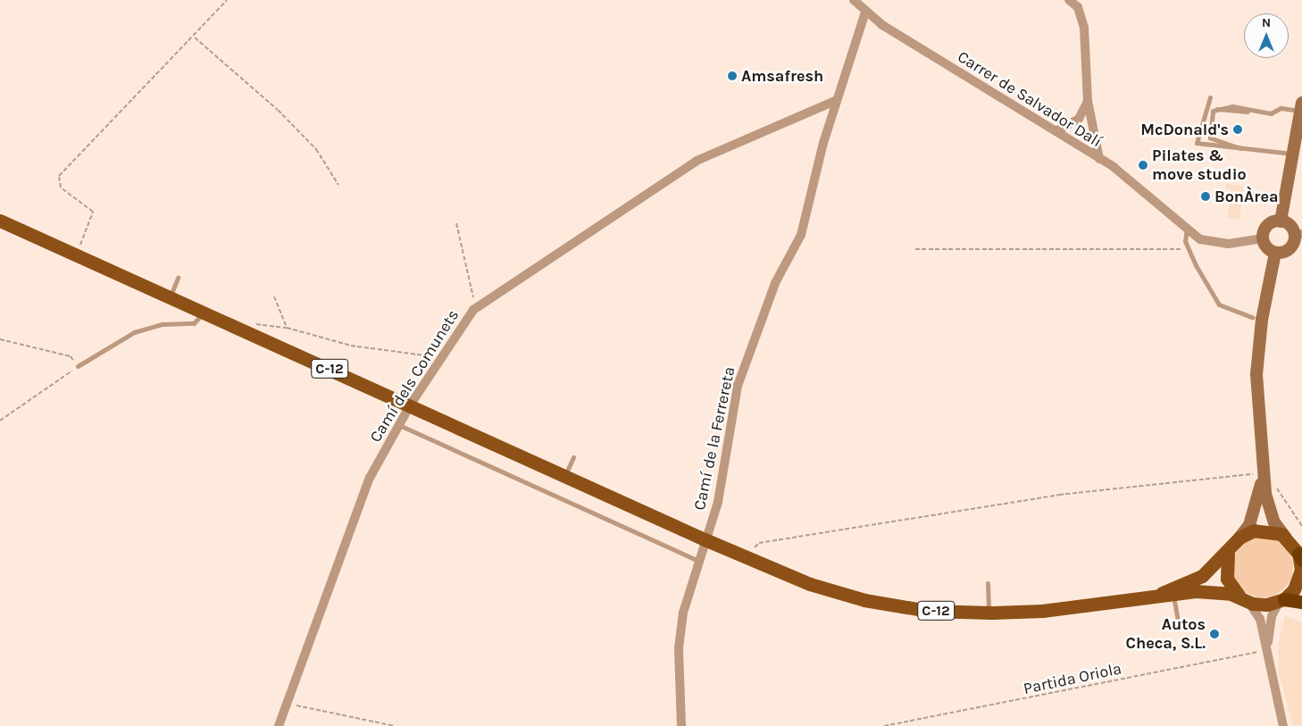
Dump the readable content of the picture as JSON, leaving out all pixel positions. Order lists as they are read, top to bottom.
{
  "streets": {
    "main road": ["C-12"],
    "street": ["Carrer de Salvador Dalí", "Camí dels Comunets", "Camí de la Ferrereta"],
    "path": ["Partida Oriola"]
  },
  "crossings": [
    ["Carrer de Salvador Dalí", "Camí de la Ferrereta"],
    ["C-12", "Camí dels Comunets"],
    ["C-12", "Camí de la Ferrereta"],
    ["Camí dels Comunets", "Camí de la Ferrereta"]
  ],
  "places": [
    "Amsafresh",
    "McDonald's",
    "Pilates & move studio",
    "BonÀrea",
    "Autos Checa, S.L."
  ],
  "north": "top"
}
